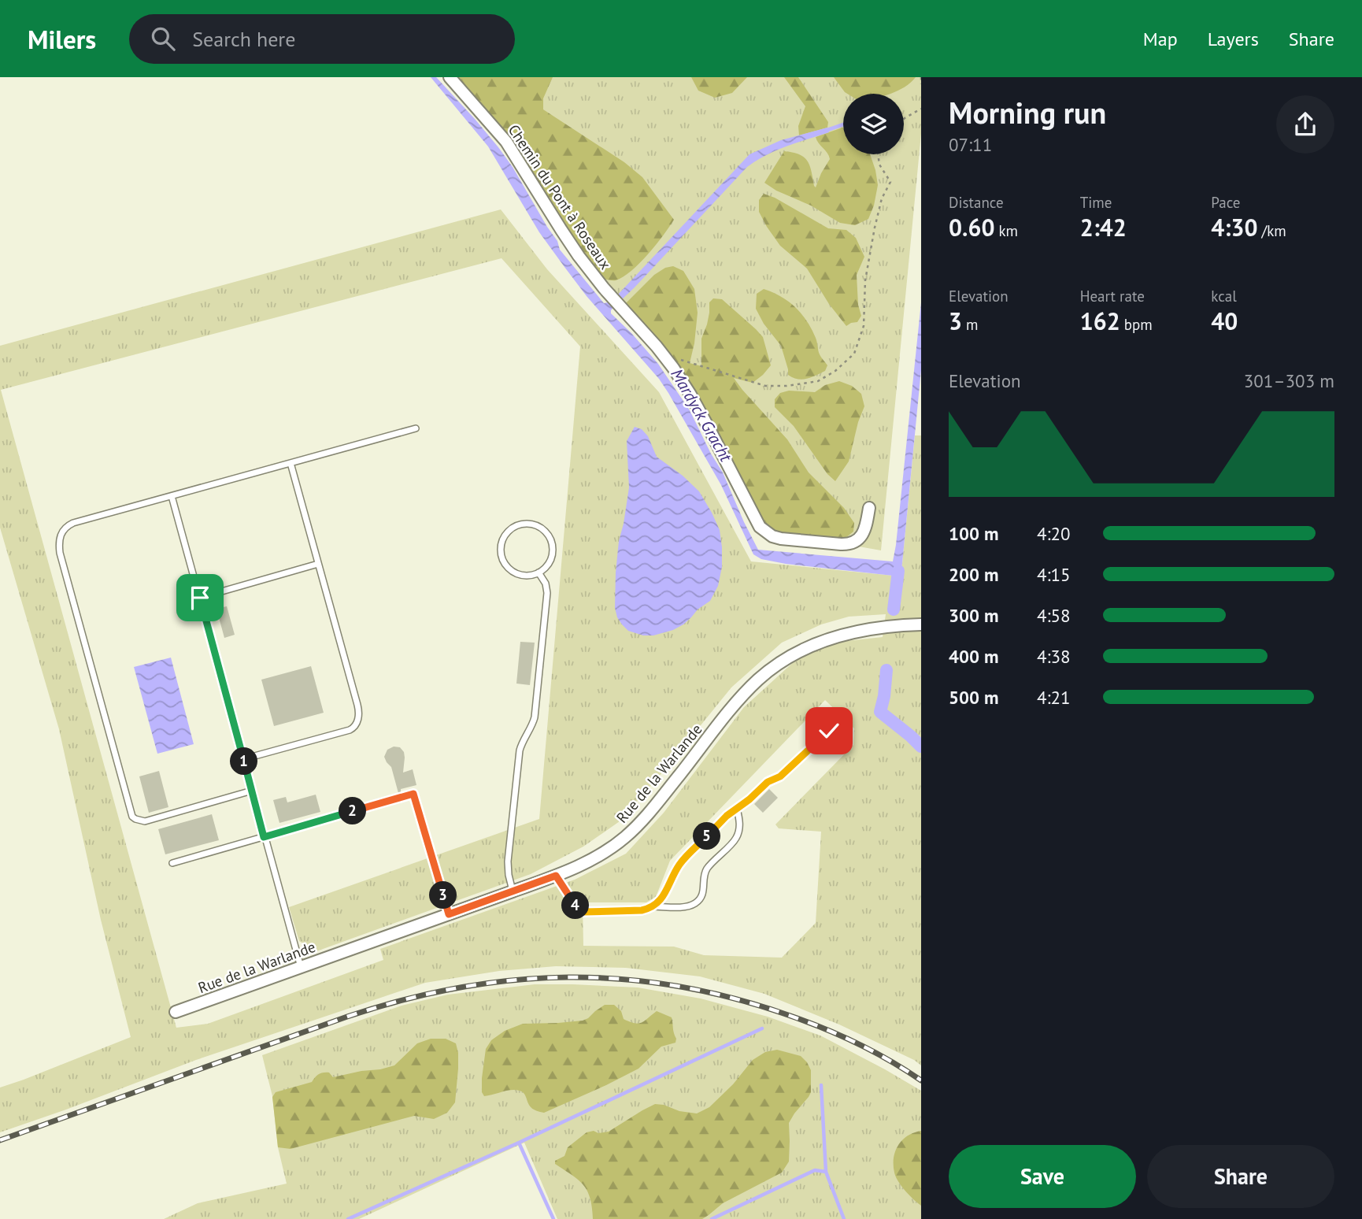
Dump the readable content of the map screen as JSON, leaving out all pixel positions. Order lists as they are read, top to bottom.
{
  "streets": {
    "street": ["Chemin du Pont à Roseaux", "Rue de la Warlande"]
  },
  "water": ["Mardyck Gracht"],
  "page": {
    "header": "Milers",
    "search": "Search here",
    "nav": ["Map", "Layers", "Share"],
    "heading": ["Morning run", "07:11"],
    "stats": [
      ["Distance", "0.60 km"],
      ["Time", "2:42"],
      ["Pace", "4:30 /km"],
      ["Elevation", "3 m"],
      ["Heart rate", "162 bpm"],
      ["kcal", "40"]
    ],
    "chart": ["Elevation", "301–303 m"],
    "list": [
      {
        "name": "100 m",
        "note": "4:20"
      },
      {
        "name": "200 m",
        "note": "4:15"
      },
      {
        "name": "300 m",
        "note": "4:58"
      },
      {
        "name": "400 m",
        "note": "4:38"
      },
      {
        "name": "500 m",
        "note": "4:21"
      }
    ],
    "pins": [
      "1",
      "2",
      "5",
      "3",
      "4"
    ],
    "buttons": ["Save", "Share"]
  }
}
